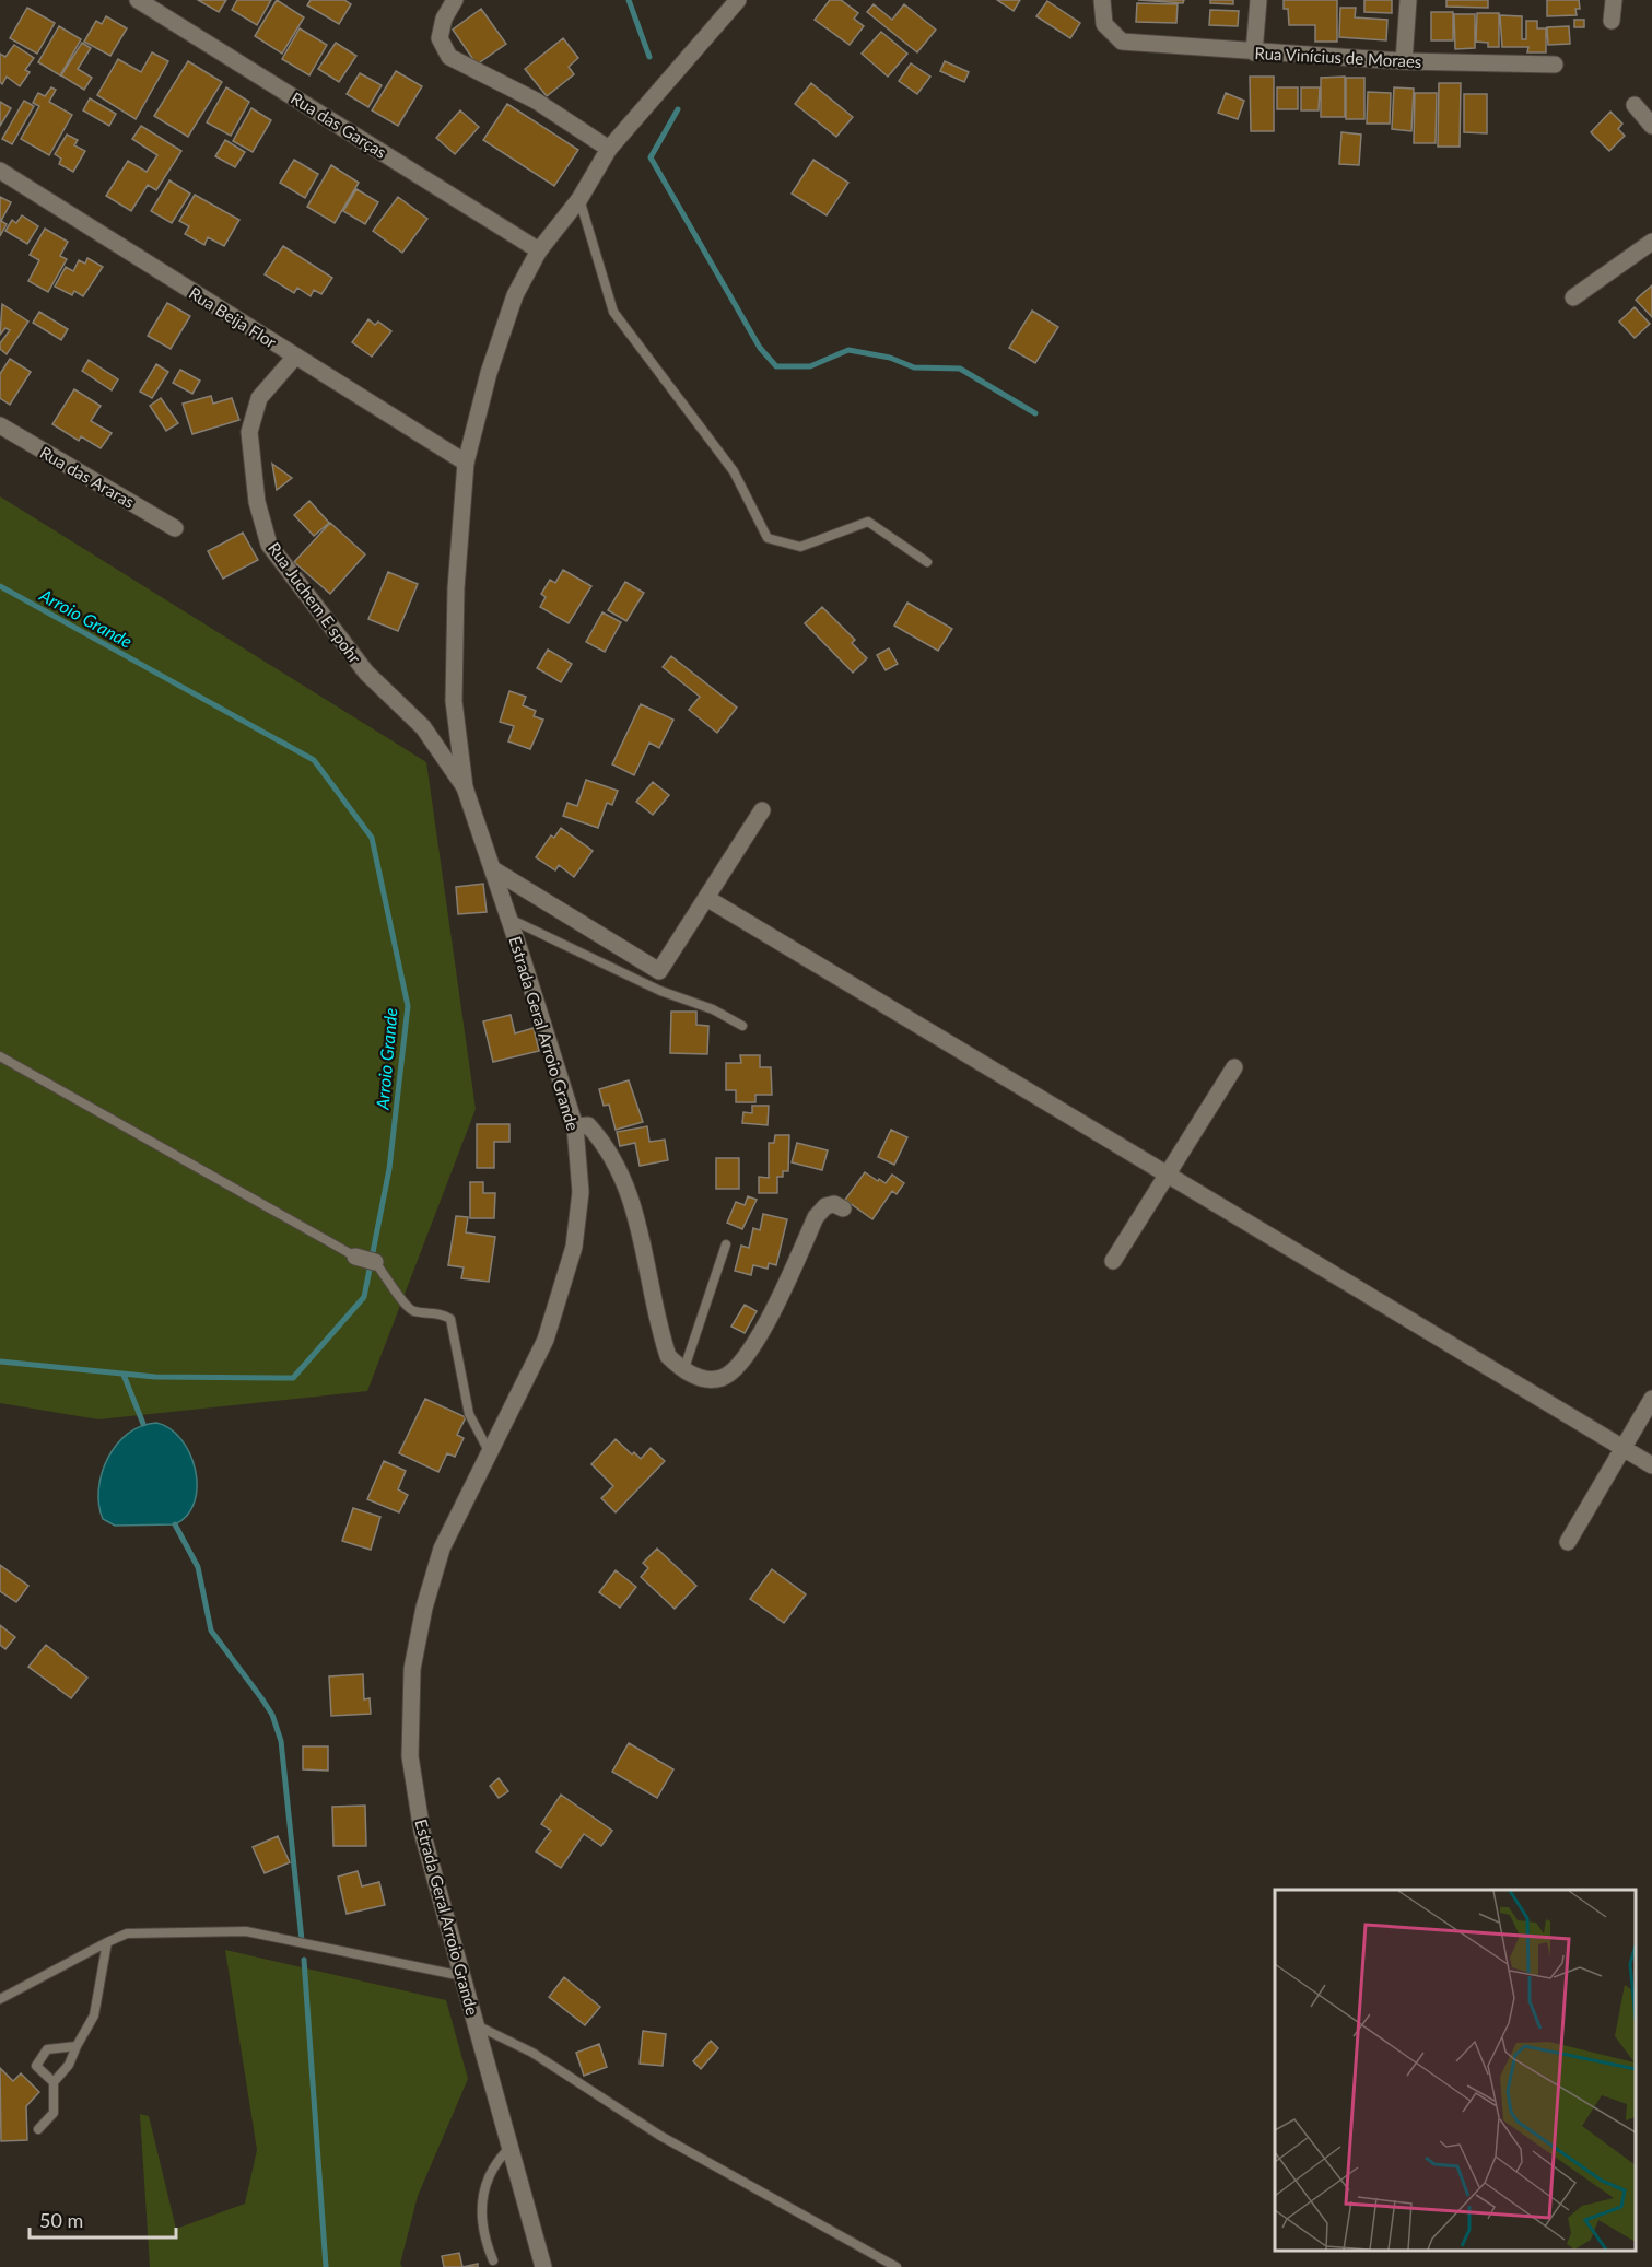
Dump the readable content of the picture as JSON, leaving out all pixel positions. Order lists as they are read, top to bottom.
{
  "streets": {
    "street": [
      "Rua Vinícius de Moraes",
      "Rua das Garças",
      "Rua Beija Flor",
      "Rua das Araras",
      "Rua Juchem E spohr",
      "Estrada Geral Arroio Grande"
    ]
  },
  "crossings": [
    ["Rua das Garças", "Estrada Geral Arroio Grande"],
    ["Rua Beija Flor", "Rua Juchem E spohr"],
    ["Rua Beija Flor", "Estrada Geral Arroio Grande"],
    ["Rua Juchem E spohr", "Estrada Geral Arroio Grande"]
  ],
  "water": ["Arroio Grande"],
  "scale_bar": "50 m"
}
